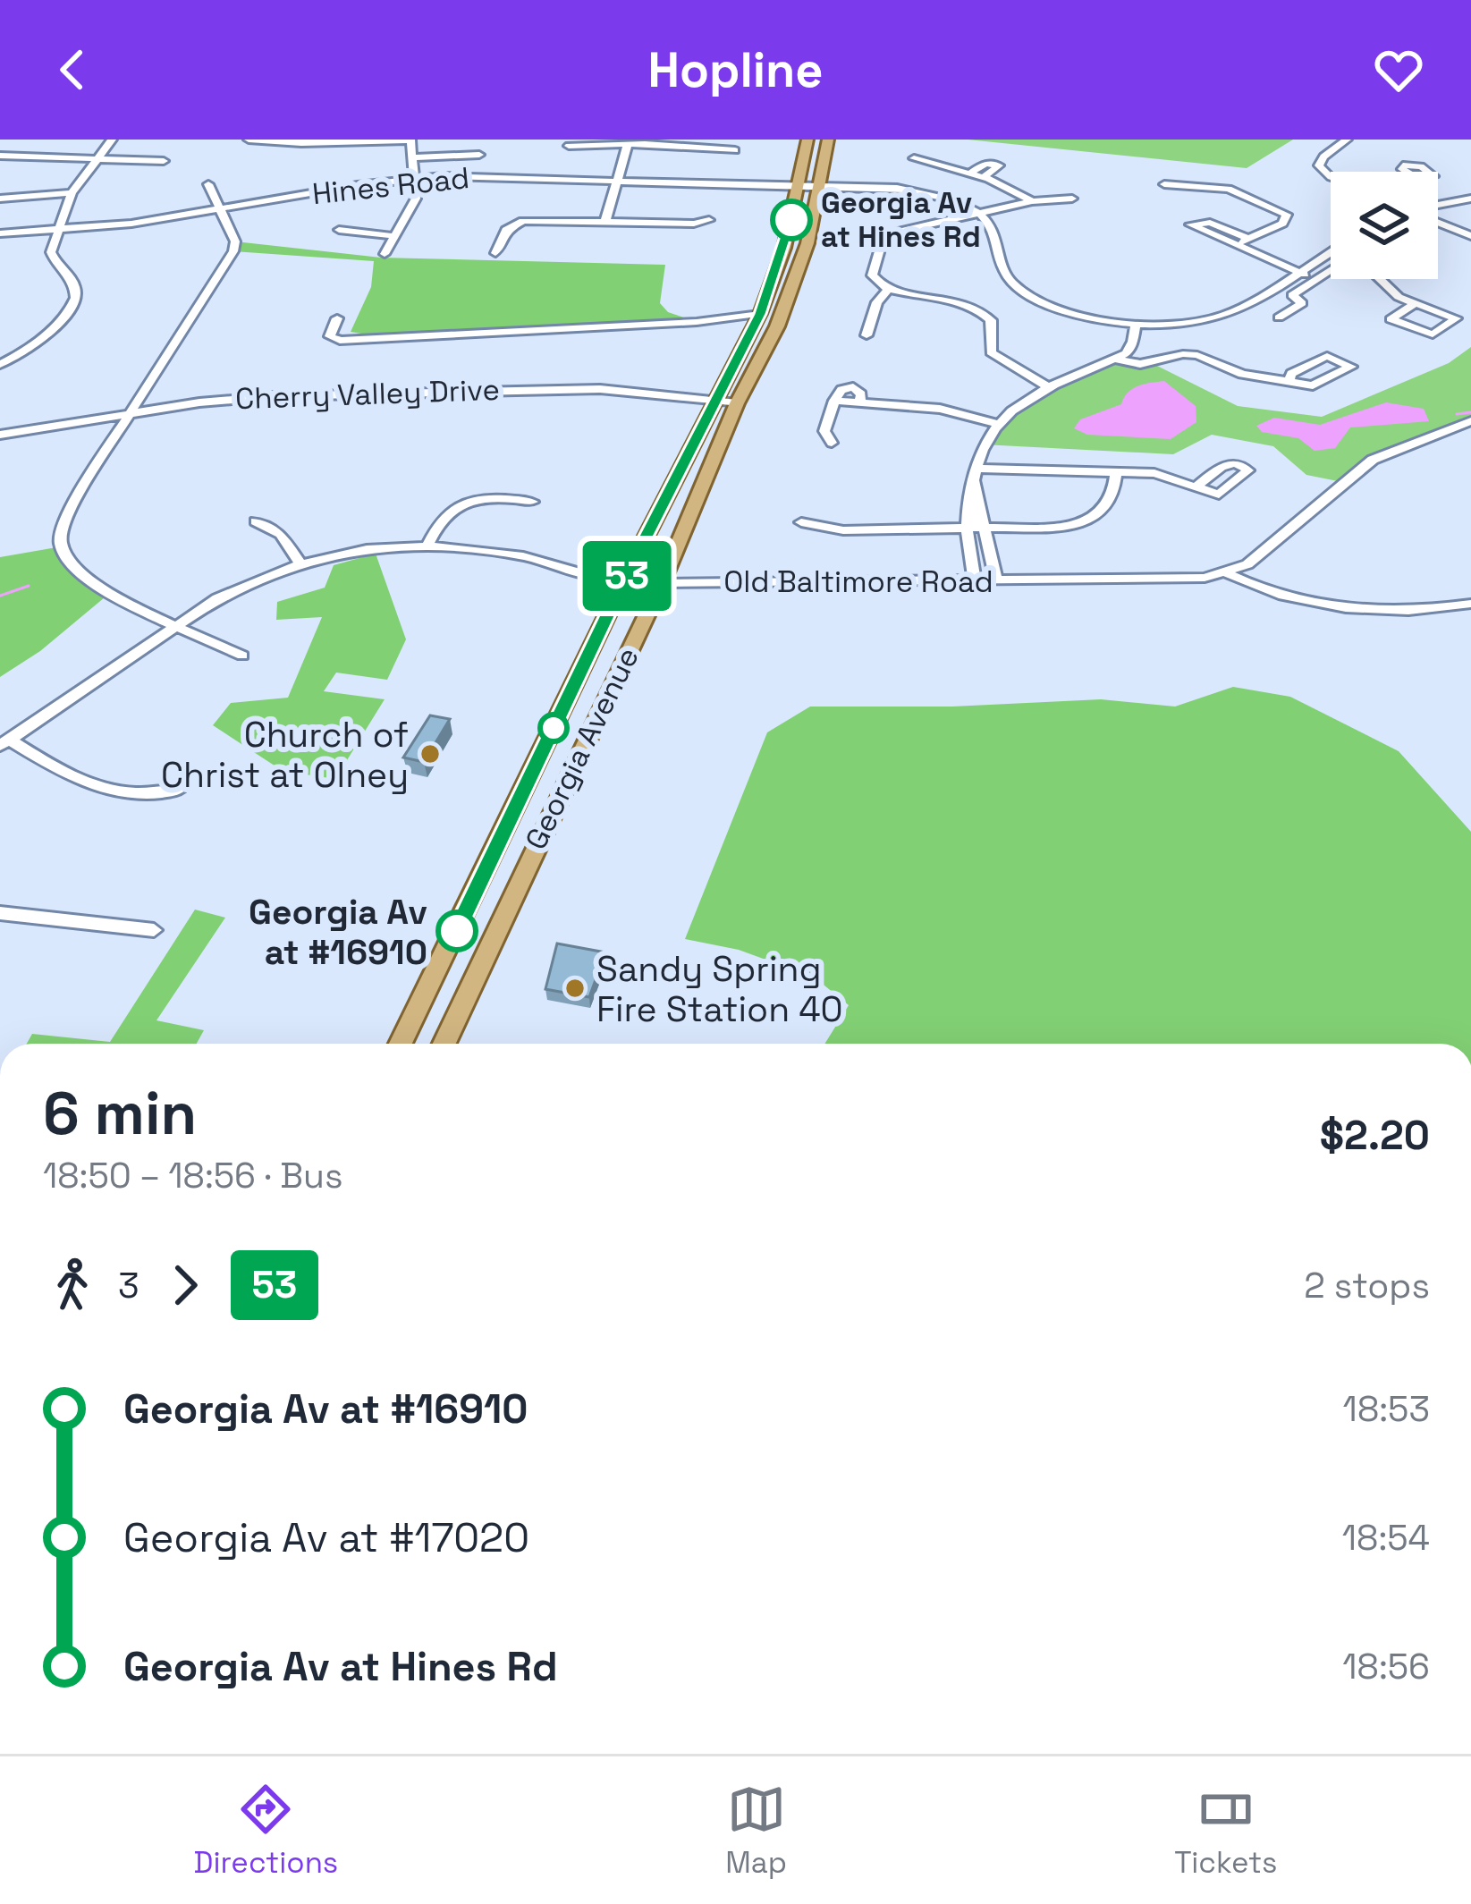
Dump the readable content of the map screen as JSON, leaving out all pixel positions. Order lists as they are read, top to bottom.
{
  "streets": {
    "main road": ["Georgia Avenue"],
    "street": ["Hines Road", "Cherry Valley Drive", "Old Baltimore Road"]
  },
  "crossings": [
    ["Hines Road", "Georgia Avenue"],
    ["Cherry Valley Drive", "Georgia Avenue"],
    ["Old Baltimore Road", "Georgia Avenue"]
  ],
  "places": [
    "Georgia Av at Hines Rd",
    "Church of Christ at Olney",
    "Georgia Av at #16910",
    "Sandy Spring Fire Station 40"
  ],
  "lines": ["bus line 53"],
  "page": {
    "header": "Hopline",
    "on_map": "53",
    "heading": ["6 min", "18:50 – 18:56 · Bus", "$2.20"],
    "legs": ["3", "53", "2 stops"],
    "list": [
      {
        "name": "Georgia Av at #16910",
        "value": "18:53"
      },
      {
        "name": "Georgia Av at #17020",
        "value": "18:54"
      },
      {
        "name": "Georgia Av at Hines Rd",
        "value": "18:56"
      }
    ],
    "tabs": ["Directions", "Map", "Tickets"]
  }
}
